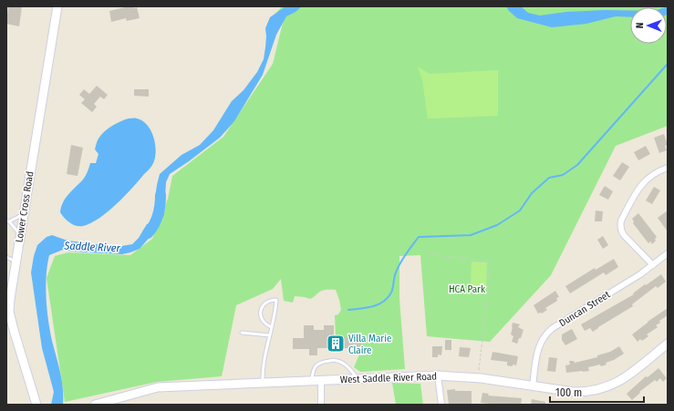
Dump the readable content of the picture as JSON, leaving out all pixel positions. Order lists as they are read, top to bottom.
{
  "streets": {
    "street": ["Lower Cross Road", "Duncan Street", "West Saddle River Road"]
  },
  "crossings": [
    ["Duncan Street", "West Saddle River Road"]
  ],
  "water": ["Saddle River"],
  "parks": ["HCA Park"],
  "places": {
    "building": ["Villa Marie Claire"]
  },
  "scale_bar": "100 m",
  "north": "left"
}
